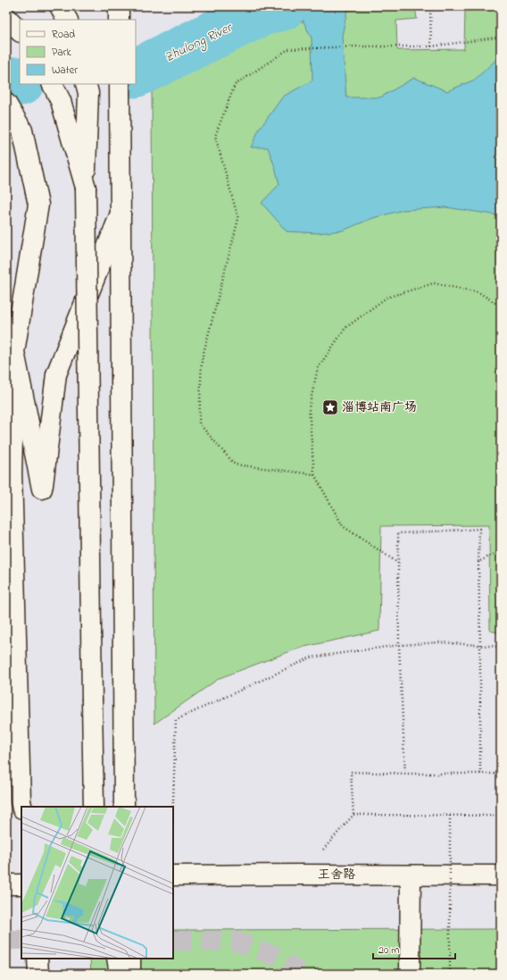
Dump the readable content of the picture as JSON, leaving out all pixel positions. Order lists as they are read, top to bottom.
{
  "streets": {
    "main road": ["王舍路"]
  },
  "water": ["Zhulong River"],
  "places": {
    "place": ["淄博站南广场"]
  },
  "legend": ["Road", "Park", "Water"],
  "scale_bar": "20 m"
}
